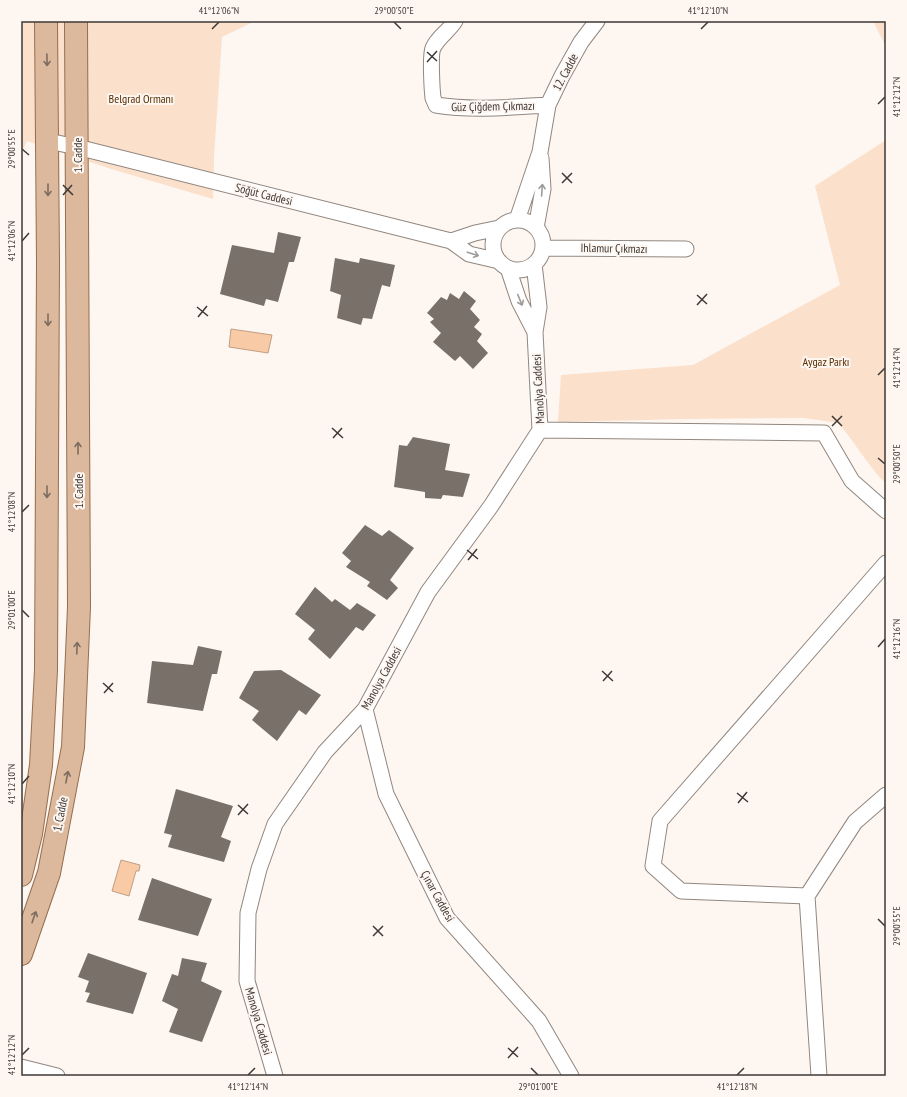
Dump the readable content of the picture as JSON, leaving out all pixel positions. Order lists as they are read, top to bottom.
{
  "streets": {
    "main road": ["1. Cadde"],
    "street": [
      "12. Cadde",
      "Güz Çiğdem Çıkmazı",
      "Söğüt Caddesi",
      "Ihlamur Çıkmazı",
      "Manolya Caddesi",
      "Çınar Caddesi"
    ]
  },
  "crossings": [
    ["12. Cadde", "Güz Çiğdem Çıkmazı"],
    ["1. Cadde", "Söğüt Caddesi"],
    ["Manolya Caddesi", "Çınar Caddesi"]
  ],
  "parks": ["Belgrad Ormanı", "Aygaz Parkı"],
  "coordinates": [
    "41°12'06\"N",
    "29°00'50\"E",
    "41°12'10\"N",
    "41°12'12\"N",
    "29°00'55\"E",
    "41°12'14\"N",
    "41°12'08\"N",
    "29°01'00\"E",
    "41°12'16\"N",
    "41°12'18\"N"
  ]
}
